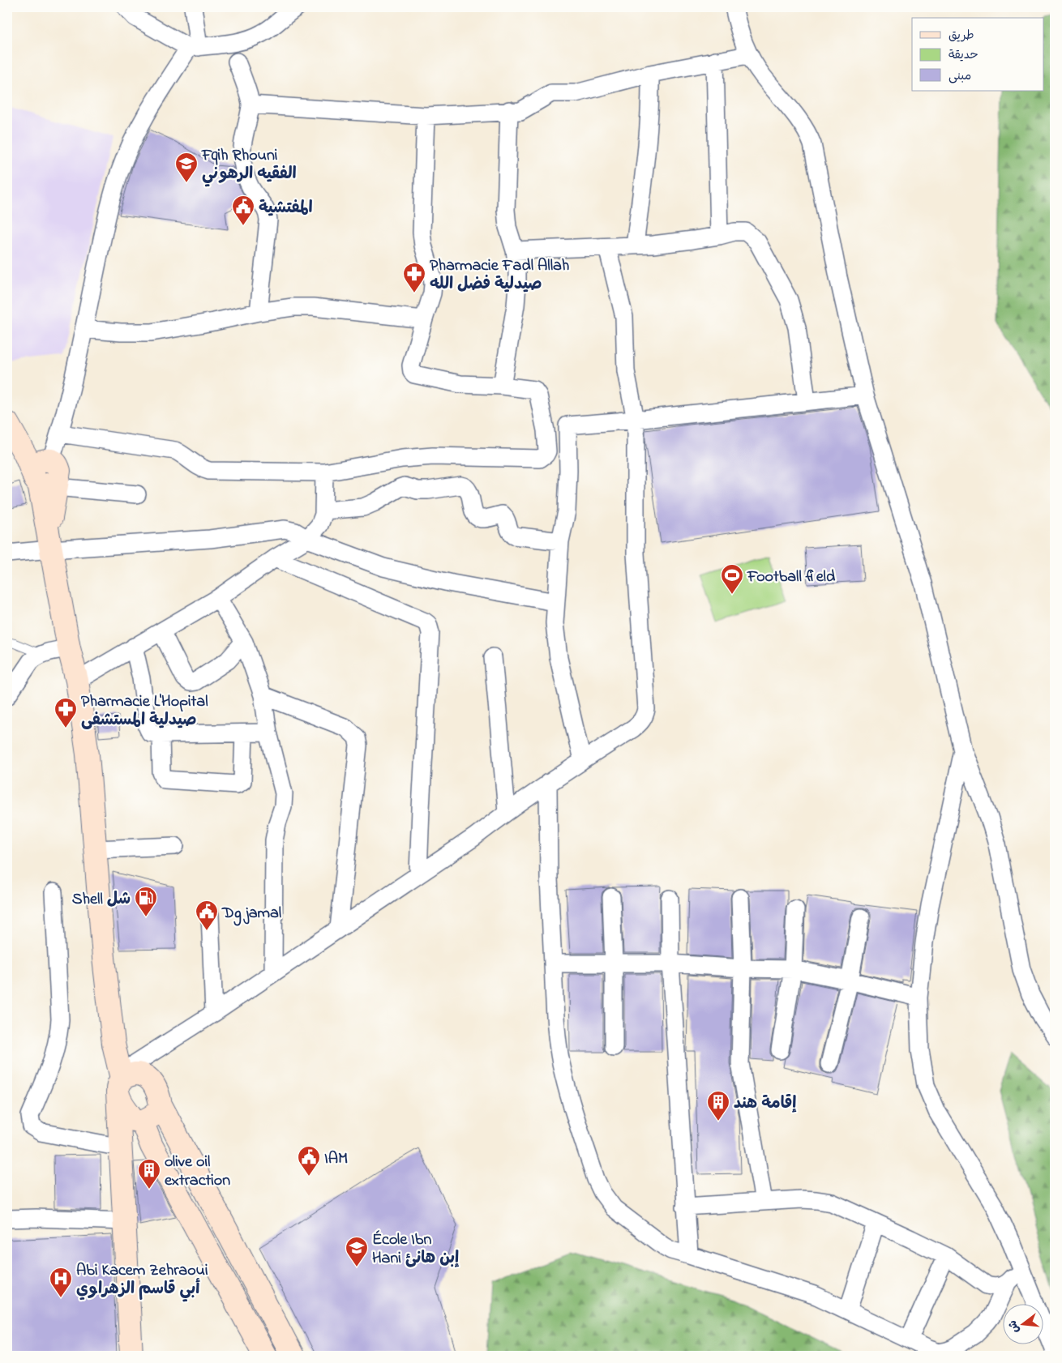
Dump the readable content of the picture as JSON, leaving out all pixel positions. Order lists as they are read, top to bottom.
{
  "places": {
    "school or university": ["Fqih Rhouni الفقيه الرهوني", "École Ibn Hani إبن هانئ"],
    "public building": ["المفتشية", "Dg jamal", "IAM"],
    "pharmacy": ["Pharmacie Fadl Allah صيدلية فضل الله", "Pharmacie L'Hopital صيدلية المستشفى"],
    "sports": ["Football field"],
    "fuel station": ["Shell شل"],
    "building": ["إقامة هند", "olive oil extraction"],
    "hospital": ["Abi Kacem Zehraoui أبي قاسم الزهراوي"]
  },
  "legend": ["طريق", "حديقة", "مبنى"],
  "north": "left"
}
